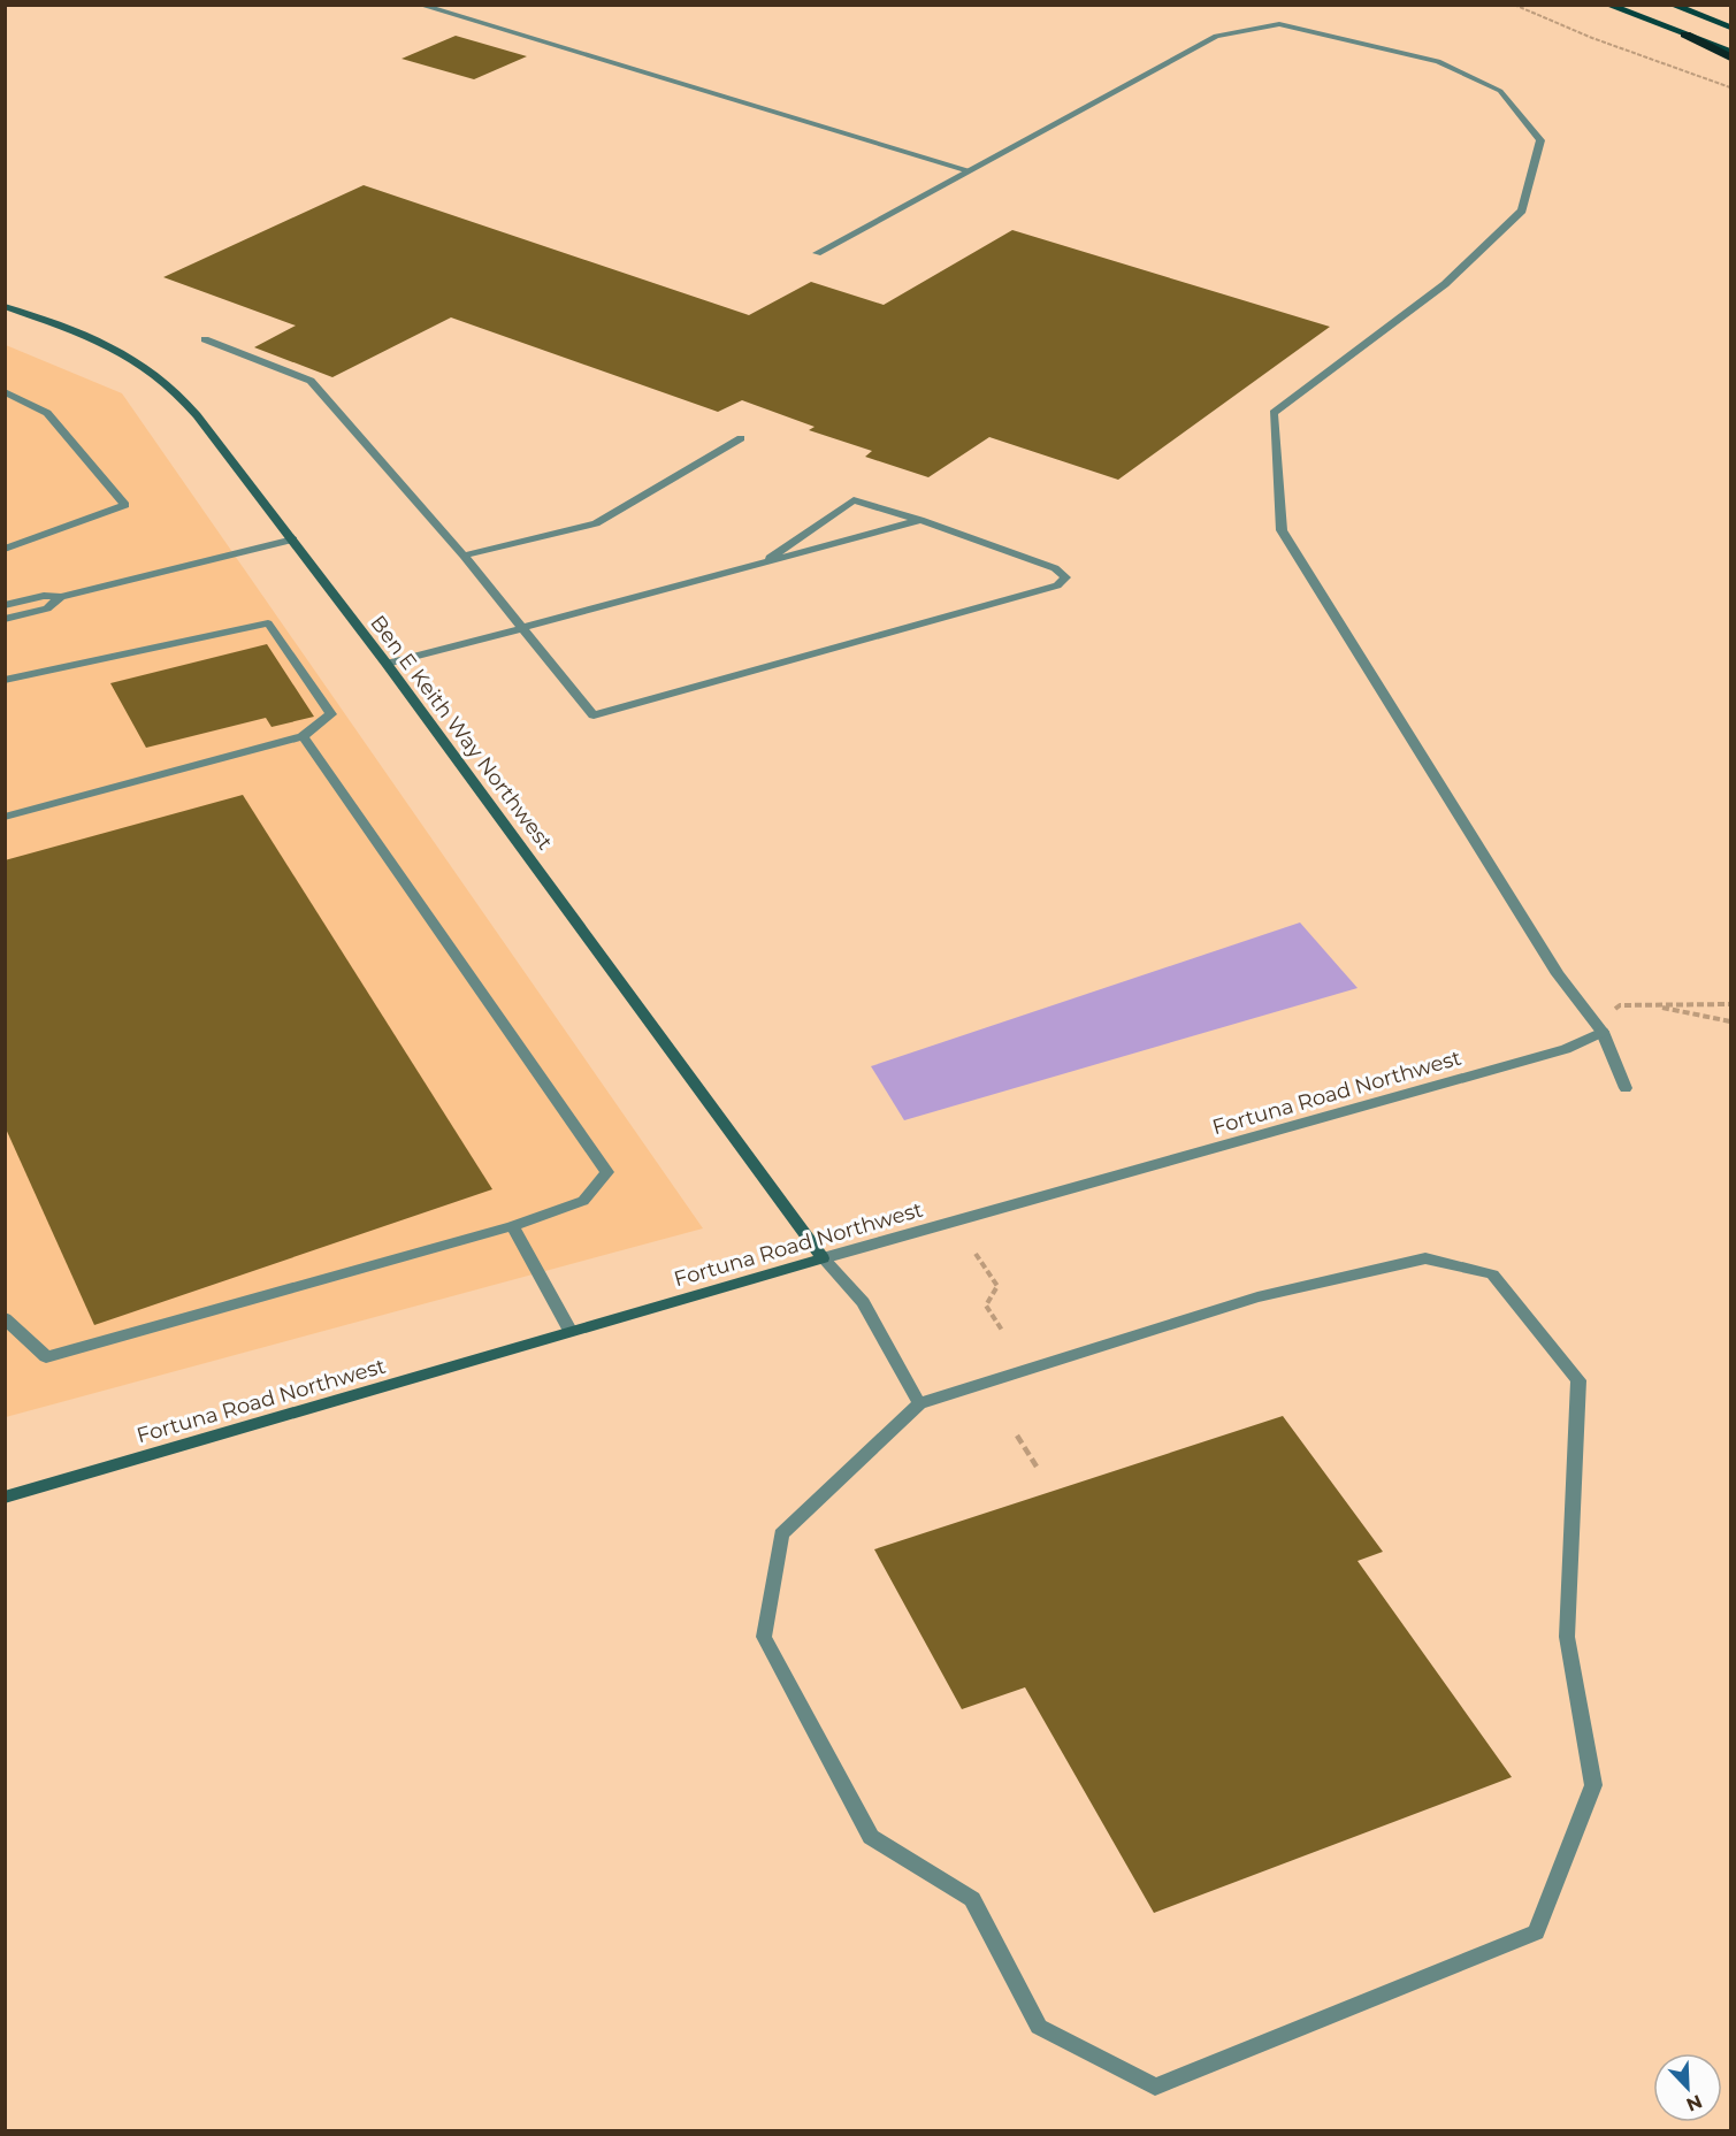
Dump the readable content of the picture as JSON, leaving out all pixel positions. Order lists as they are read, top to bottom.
{
  "streets": {
    "street": ["Ben E Keith Way Northwest", "Fortuna Road Northwest"]
  },
  "crossings": [
    ["Ben E Keith Way Northwest", "Fortuna Road Northwest"]
  ],
  "north": "bottom right"
}
